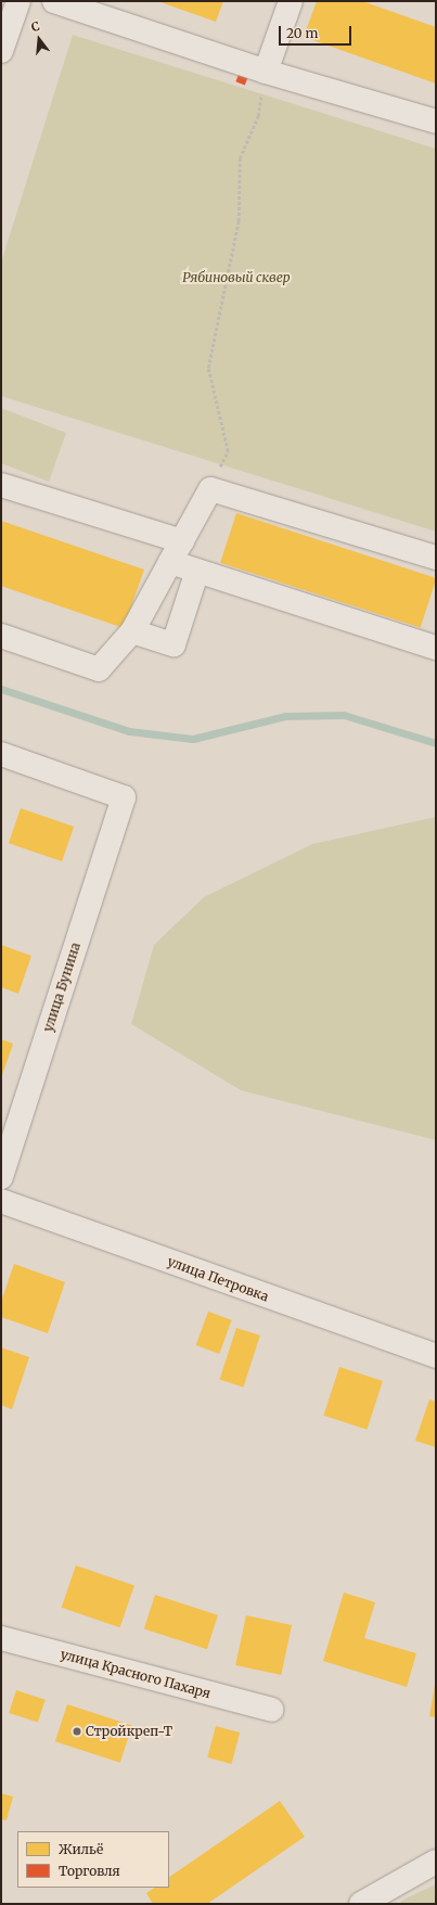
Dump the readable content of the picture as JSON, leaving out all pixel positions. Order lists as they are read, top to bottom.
{
  "streets": {
    "street": ["улица Бунина", "улица Петровка", "улица Красного Пахаря"]
  },
  "parks": ["Рябиновый сквер"],
  "places": ["Стройкреп-Т"],
  "legend": ["Жильё", "Торговля"],
  "scale_bar": "20 m",
  "north": "top"
}
